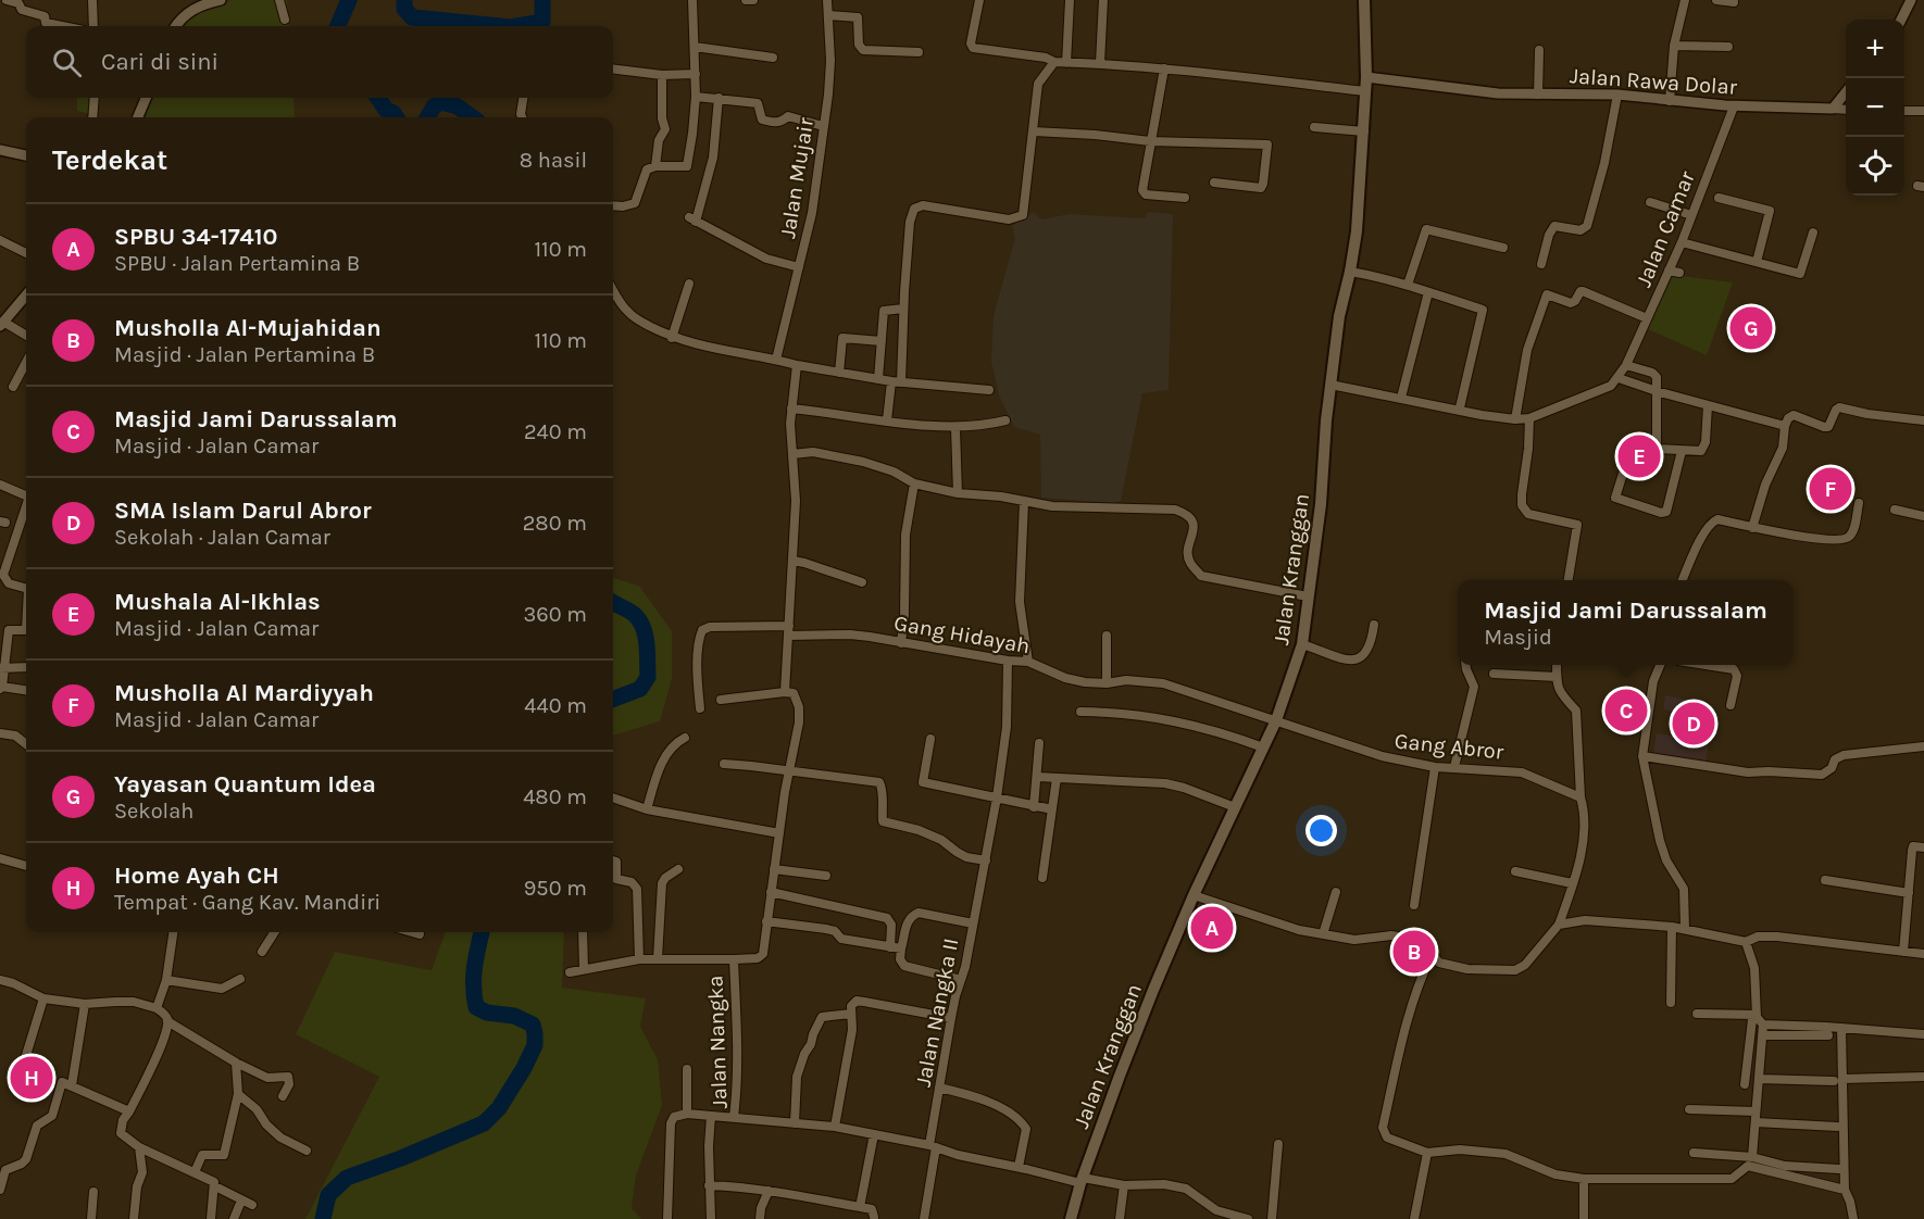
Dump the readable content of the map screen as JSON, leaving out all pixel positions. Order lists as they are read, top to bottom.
{
  "streets": {
    "main road": ["Jalan Kranggan"],
    "street": [
      "Jalan Rawa Dolar",
      "Jalan Mujair",
      "Jalan Camar",
      "Gang Hidayah",
      "Gang Abror",
      "Jalan Nangka II",
      "Jalan Nangka"
    ]
  },
  "crossings": [
    ["Jalan Rawa Dolar", "Jalan Camar"],
    ["Jalan Rawa Dolar", "Jalan Kranggan"],
    ["Jalan Camar", "Jalan Kranggan"],
    ["Jalan Kranggan", "Gang Hidayah"],
    ["Jalan Kranggan", "Gang Abror"],
    ["Jalan Kranggan", "Jalan Nangka"],
    ["Gang Hidayah", "Gang Abror"],
    ["Gang Hidayah", "Jalan Nangka II"],
    ["Jalan Nangka II", "Jalan Nangka"]
  ],
  "page": {
    "map_buttons": ["+", "−"],
    "search": "Cari di sini",
    "heading": ["Terdekat", "8 hasil"],
    "list": [
      {
        "mark": "A",
        "name": "SPBU 34-17410",
        "note": "SPBU · Jalan Pertamina B",
        "value": "110 m"
      },
      {
        "mark": "B",
        "name": "Musholla Al-Mujahidan",
        "note": "Masjid · Jalan Pertamina B",
        "value": "110 m"
      },
      {
        "mark": "C",
        "name": "Masjid Jami Darussalam",
        "note": "Masjid · Jalan Camar",
        "value": "240 m"
      },
      {
        "mark": "D",
        "name": "SMA Islam Darul Abror",
        "note": "Sekolah · Jalan Camar",
        "value": "280 m"
      },
      {
        "mark": "E",
        "name": "Mushala Al-Ikhlas",
        "note": "Masjid · Jalan Camar",
        "value": "360 m"
      },
      {
        "mark": "F",
        "name": "Musholla Al Mardiyyah",
        "note": "Masjid · Jalan Camar",
        "value": "440 m"
      },
      {
        "mark": "G",
        "name": "Yayasan Quantum Idea",
        "note": "Sekolah",
        "value": "480 m"
      },
      {
        "mark": "H",
        "name": "Home Ayah CH",
        "note": "Tempat · Gang Kav. Mandiri",
        "value": "950 m"
      }
    ],
    "pins": [
      "G",
      "E",
      "F",
      "C",
      "D",
      "A",
      "B",
      "H"
    ],
    "popup": ["Masjid Jami Darussalam", "Masjid"]
  }
}
